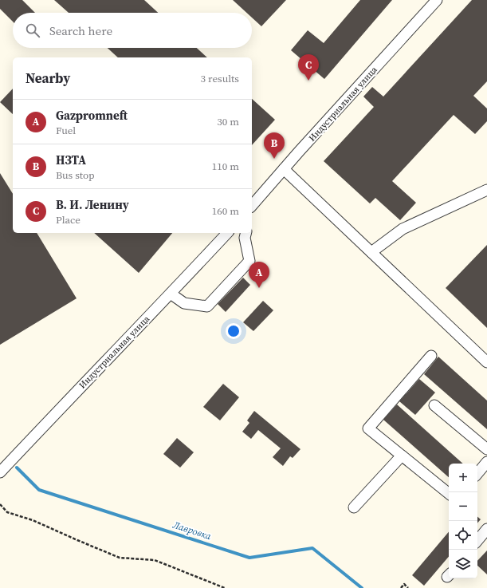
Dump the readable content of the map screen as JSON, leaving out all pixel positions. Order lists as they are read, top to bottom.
{
  "streets": {
    "street": ["Индустриальная улица"]
  },
  "water": ["Лавровка"],
  "page": {
    "search": "Search here",
    "pins": ["C", "B", "A"],
    "heading": ["Nearby", "3 results"],
    "list": [
      {
        "mark": "A",
        "name": "Gazpromneft",
        "note": "Fuel",
        "value": "30 m"
      },
      {
        "mark": "B",
        "name": "НЗТА",
        "note": "Bus stop",
        "value": "110 m"
      },
      {
        "mark": "C",
        "name": "В. И. Ленину",
        "note": "Place",
        "value": "160 m"
      }
    ],
    "map_buttons": ["+", "−"]
  }
}
